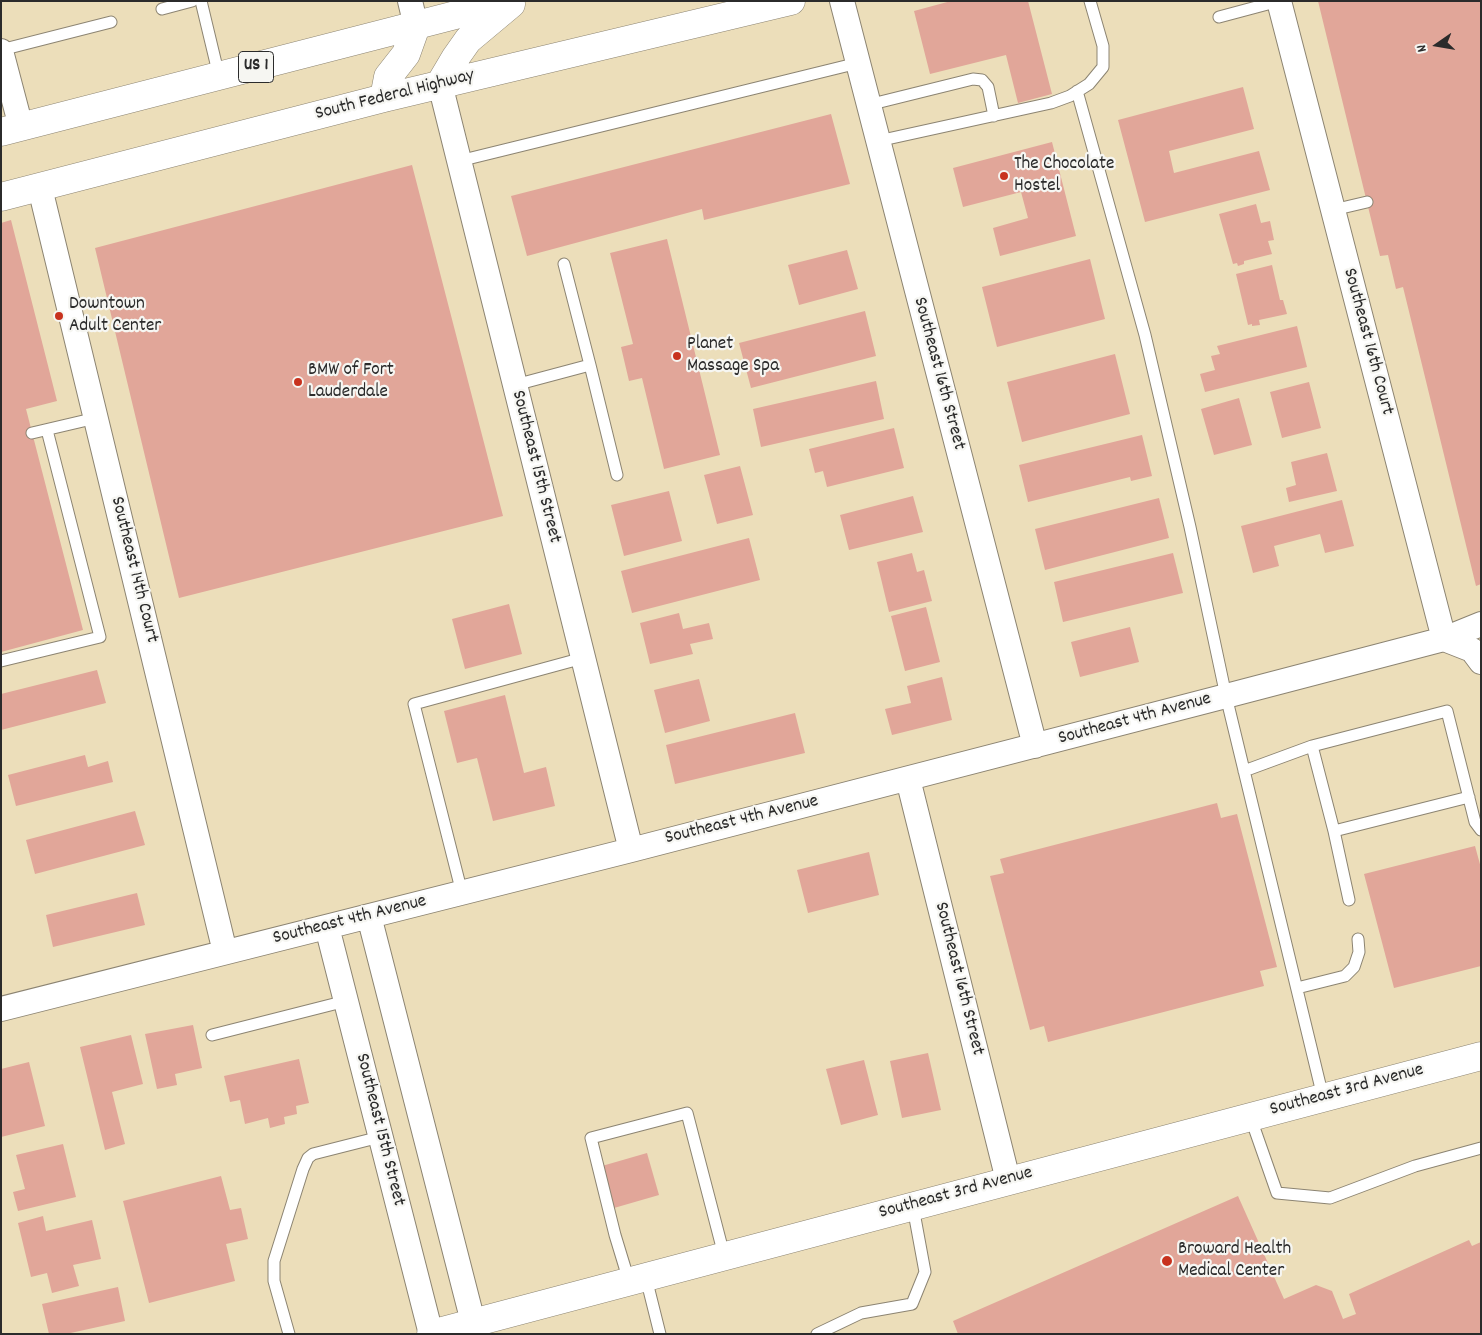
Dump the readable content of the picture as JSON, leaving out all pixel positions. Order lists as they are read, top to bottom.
{
  "streets": {
    "main road": ["US 1", "South Federal Highway", "Southeast 3rd Avenue"],
    "street": [
      "Southeast 16th Court",
      "Southeast 16th Street",
      "Southeast 15th Street",
      "Southeast 14th Court",
      "Southeast 4th Avenue"
    ]
  },
  "crossings": [
    ["South Federal Highway", "Southeast 15th Street"],
    ["South Federal Highway", "Southeast 14th Court"],
    ["Southeast 16th Court", "Southeast 4th Avenue"],
    ["Southeast 16th Street", "Southeast 4th Avenue"],
    ["Southeast 16th Street", "Southeast 3rd Avenue"],
    ["Southeast 15th Street", "Southeast 4th Avenue"],
    ["Southeast 15th Street", "Southeast 3rd Avenue"],
    ["Southeast 14th Court", "Southeast 4th Avenue"]
  ],
  "places": [
    "The Chocolate Hostel",
    "Downtown Adult Center",
    "Planet Massage Spa",
    "BMW of Fort Lauderdale",
    "Broward Health Medical Center"
  ],
  "north": "left"
}
